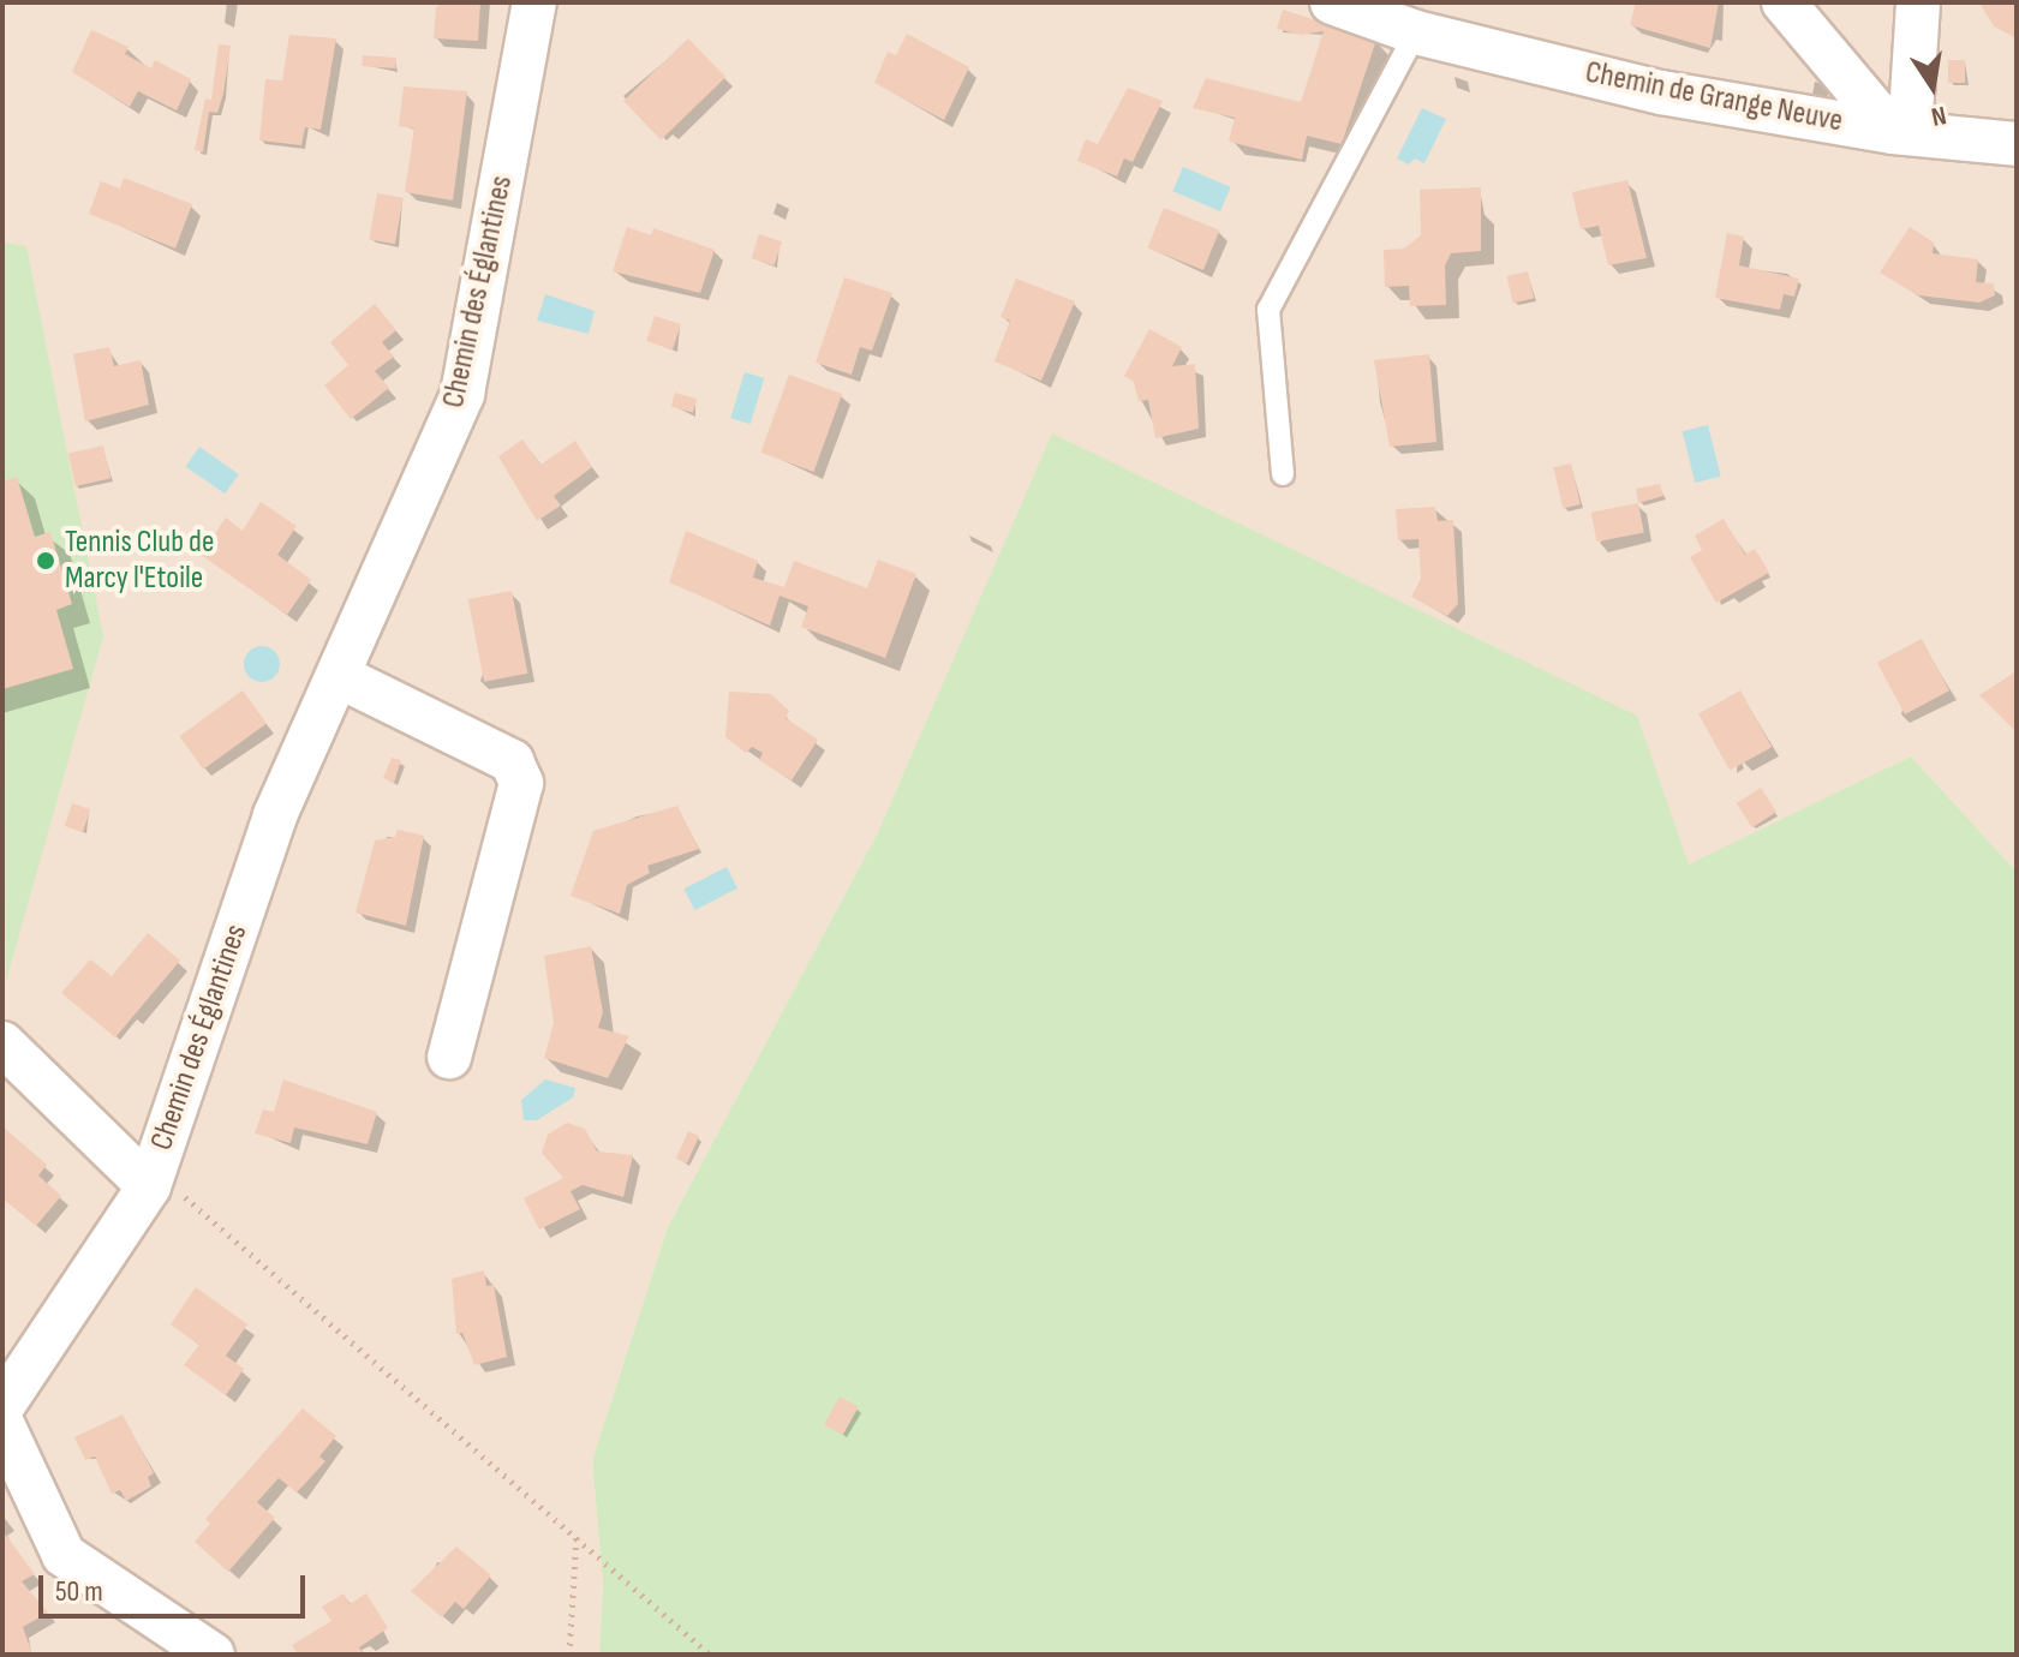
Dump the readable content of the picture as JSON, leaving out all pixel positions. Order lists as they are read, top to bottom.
{
  "streets": {
    "street": ["Chemin de Grange Neuve", "Chemin des Églantines"]
  },
  "places": ["Tennis Club de Marcy l'Etoile"],
  "scale_bar": "50 m",
  "north": "bottom"
}
